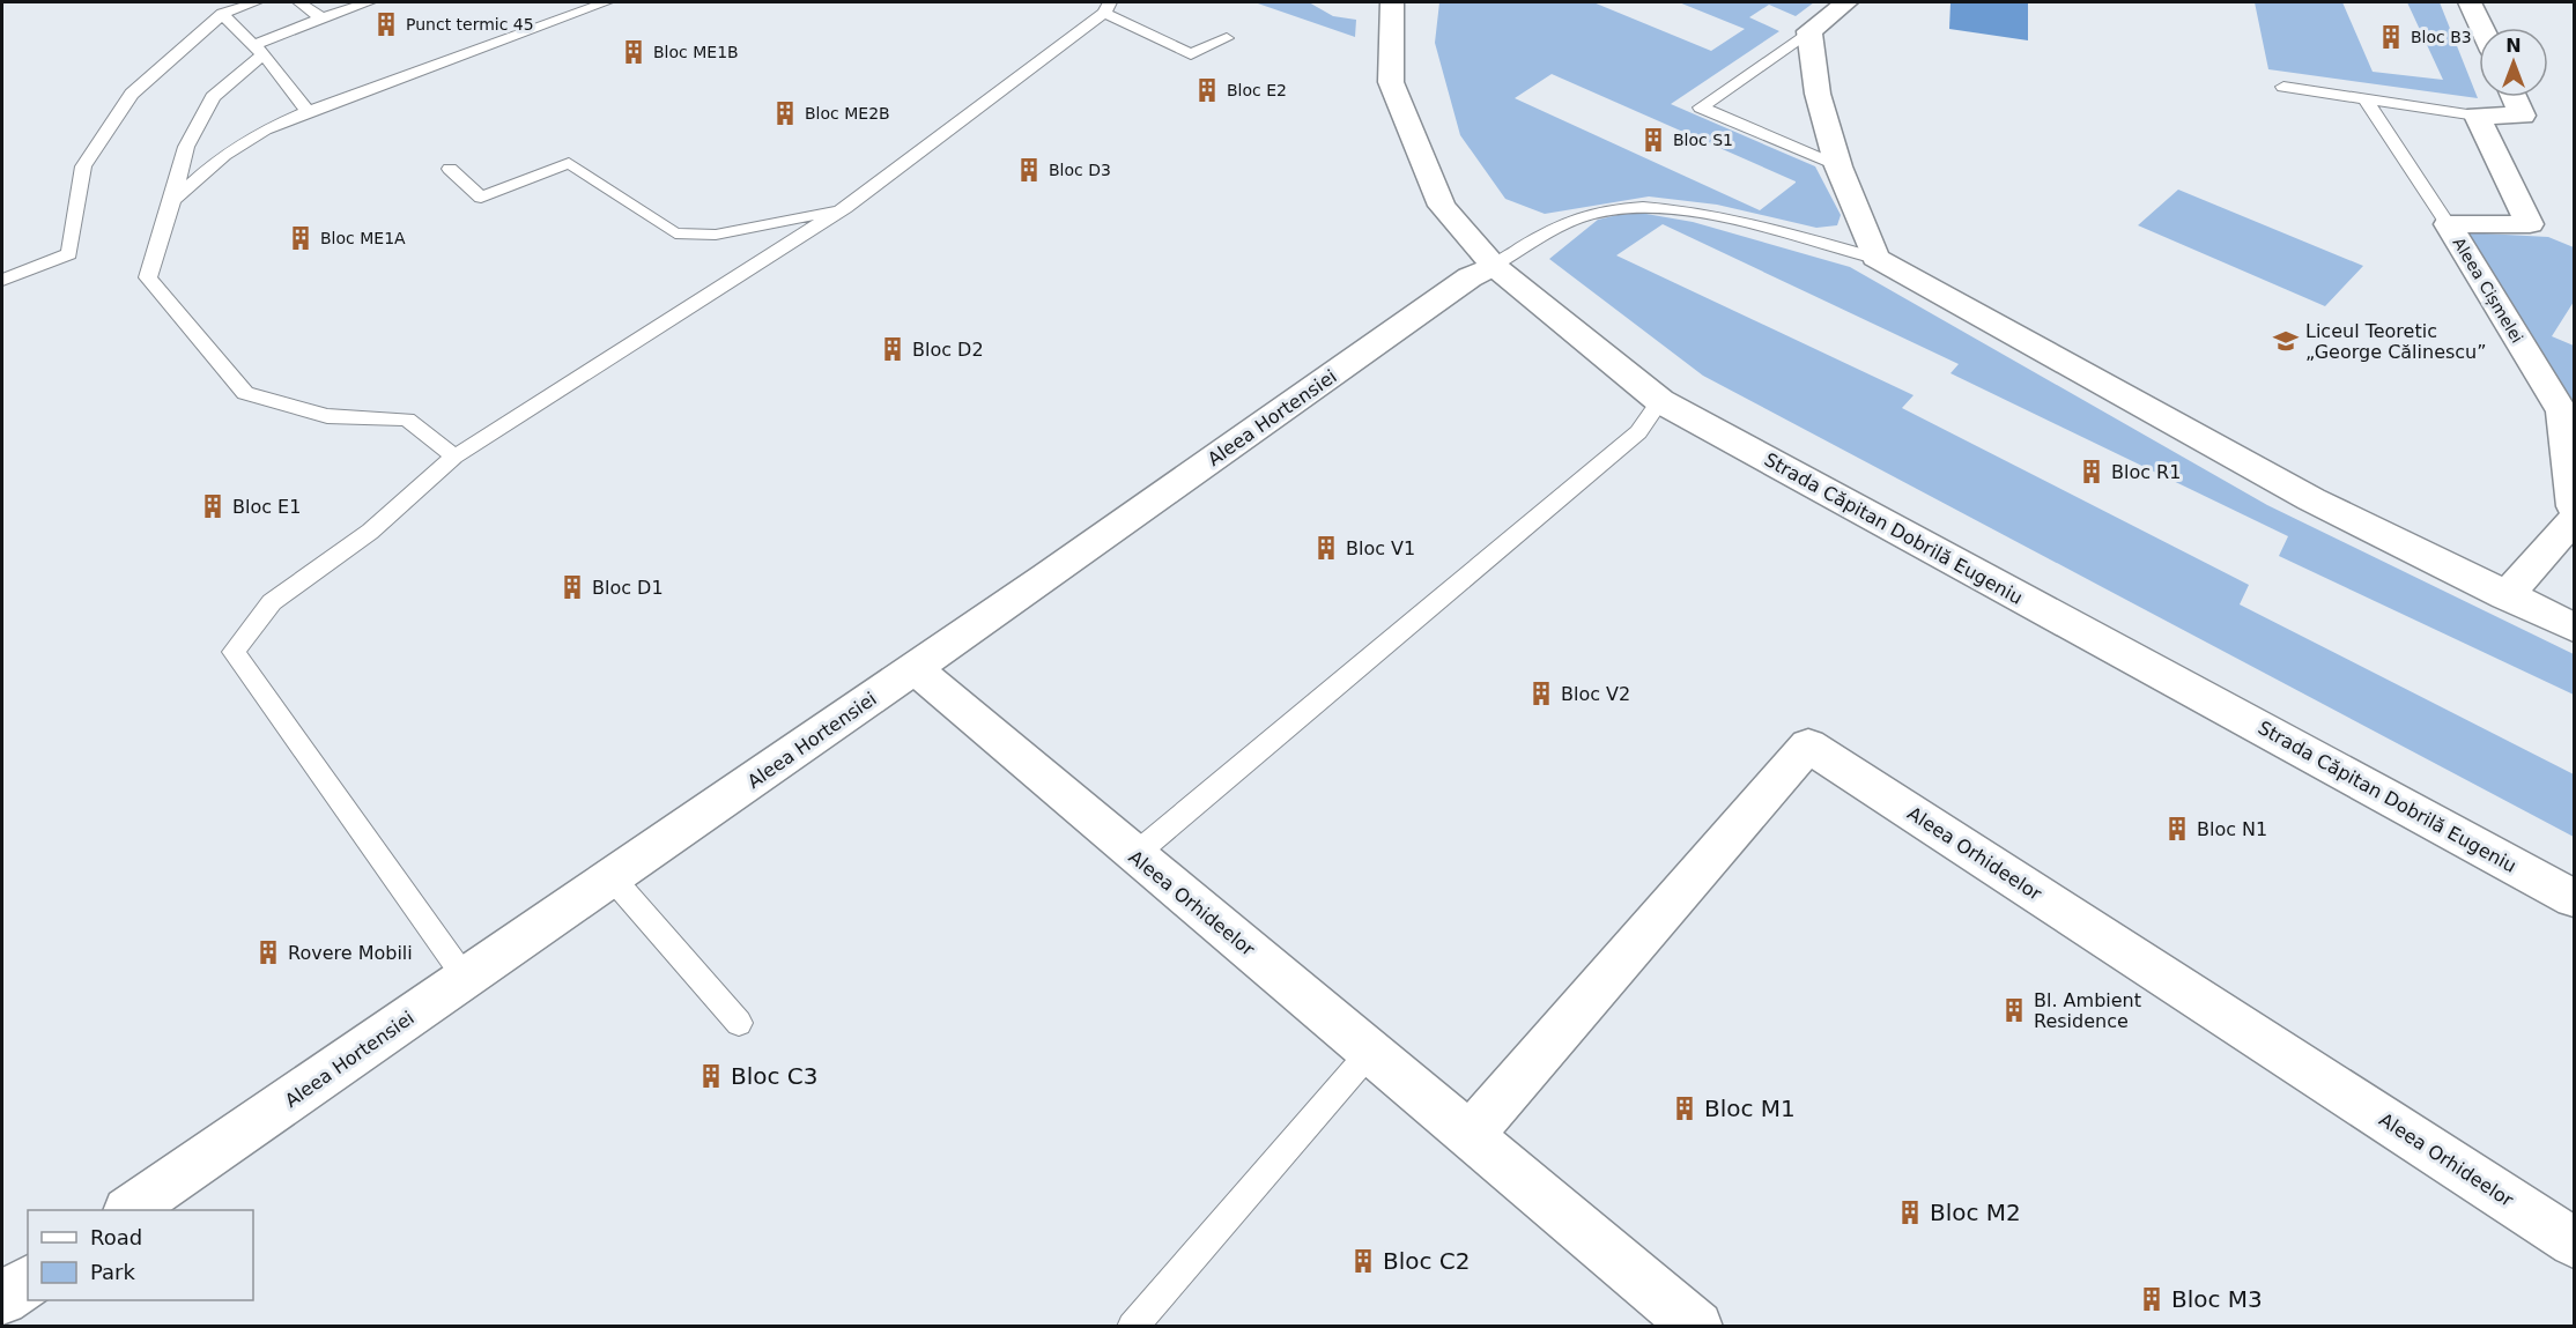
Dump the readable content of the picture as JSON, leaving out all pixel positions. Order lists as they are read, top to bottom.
{
  "streets": {
    "street": [
      "Aleea Cișmelei",
      "Aleea Hortensiei",
      "Strada Căpitan Dobrilă Eugeniu",
      "Aleea Orhideelor"
    ]
  },
  "crossings": [
    ["Aleea Hortensiei", "Strada Căpitan Dobrilă Eugeniu"],
    ["Aleea Hortensiei", "Aleea Orhideelor"]
  ],
  "places": {
    "building": [
      "Punct termic 45",
      "Bloc B3",
      "Bloc ME1B",
      "Bloc E2",
      "Bloc ME2B",
      "Bloc S1",
      "Bloc D3",
      "Bloc ME1A",
      "Bloc D2",
      "Bloc R1",
      "Bloc E1",
      "Bloc V1",
      "Bloc D1",
      "Bloc V2",
      "Bloc N1",
      "Rovere Mobili",
      "Bl. Ambient Residence",
      "Bloc C3",
      "Bloc M1",
      "Bloc M2",
      "Bloc C2",
      "Bloc M3"
    ],
    "school or university": ["Liceul Teoretic „George Călinescu”"]
  },
  "legend": ["Road", "Park"],
  "north": "top"
}
